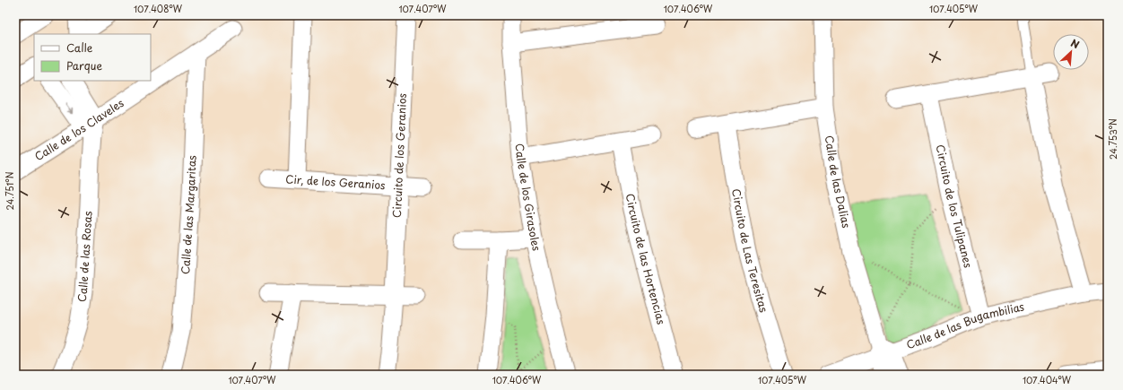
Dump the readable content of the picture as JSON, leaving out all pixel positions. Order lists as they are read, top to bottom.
{
  "streets": {
    "street": [
      "Calle de los Claveles",
      "Circuito de los Geranios",
      "Calle de las Dalias",
      "Cir, de los Geranios",
      "Calle de los Girasoles",
      "Circuito de los Tulipanes",
      "Calle de las Margaritas",
      "Circuito de Las Teresitas",
      "Calle de las Rosas",
      "Circuito de las Hortencias",
      "Calle de las Bugambilias"
    ]
  },
  "crossings": [
    ["Calle de los Claveles", "Calle de las Margaritas"],
    ["Calle de los Claveles", "Calle de las Rosas"],
    ["Circuito de los Geranios", "Cir, de los Geranios"],
    ["Calle de las Dalias", "Calle de las Bugambilias"],
    ["Circuito de los Tulipanes", "Calle de las Bugambilias"]
  ],
  "legend": ["Calle", "Parque"],
  "north": "top right",
  "coordinates": [
    "107.408°W",
    "107.407°W",
    "107.406°W",
    "107.405°W",
    "24.753°N",
    "24.751°N",
    "107.404°W"
  ]
}
